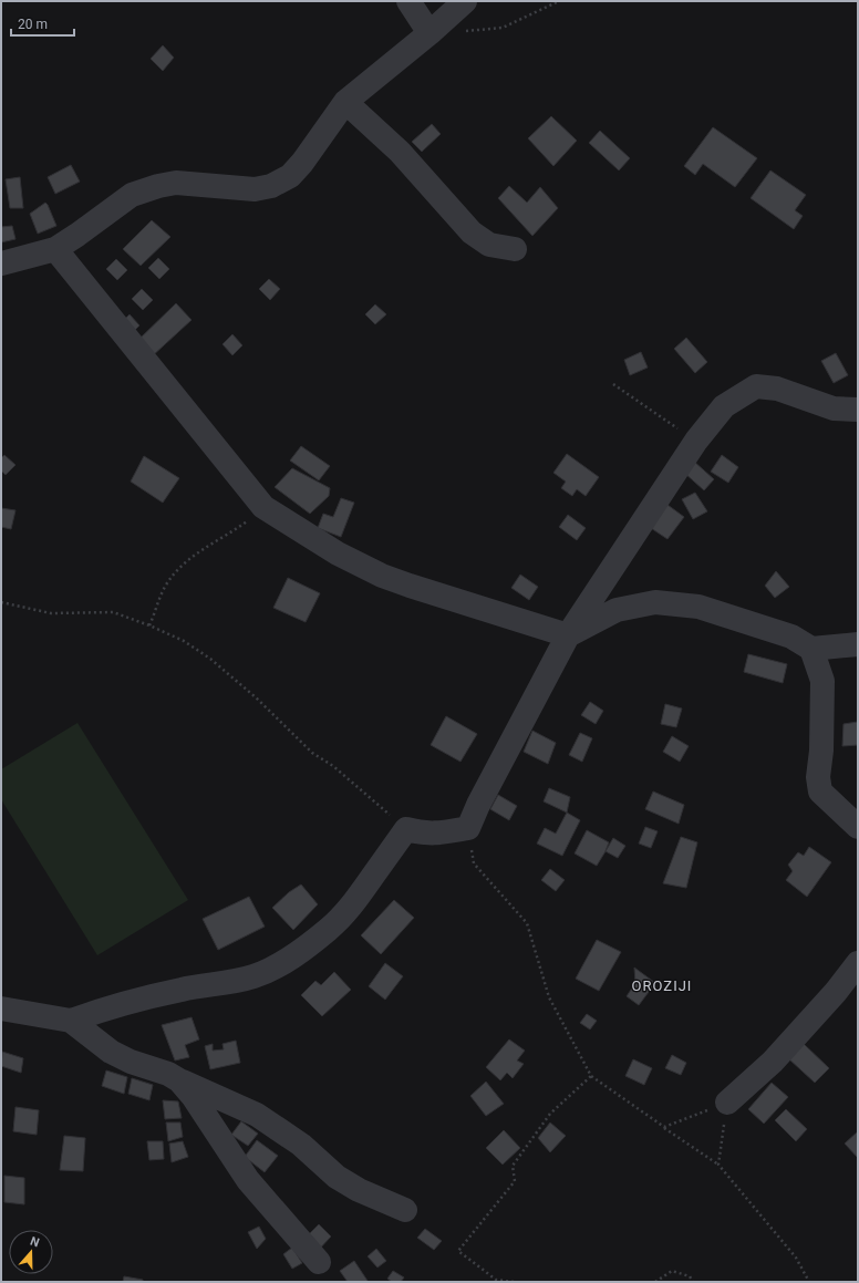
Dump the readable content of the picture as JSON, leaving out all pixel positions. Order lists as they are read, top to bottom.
{
  "districts": ["OROZIJI"],
  "scale_bar": "20 m",
  "north": "top"
}
